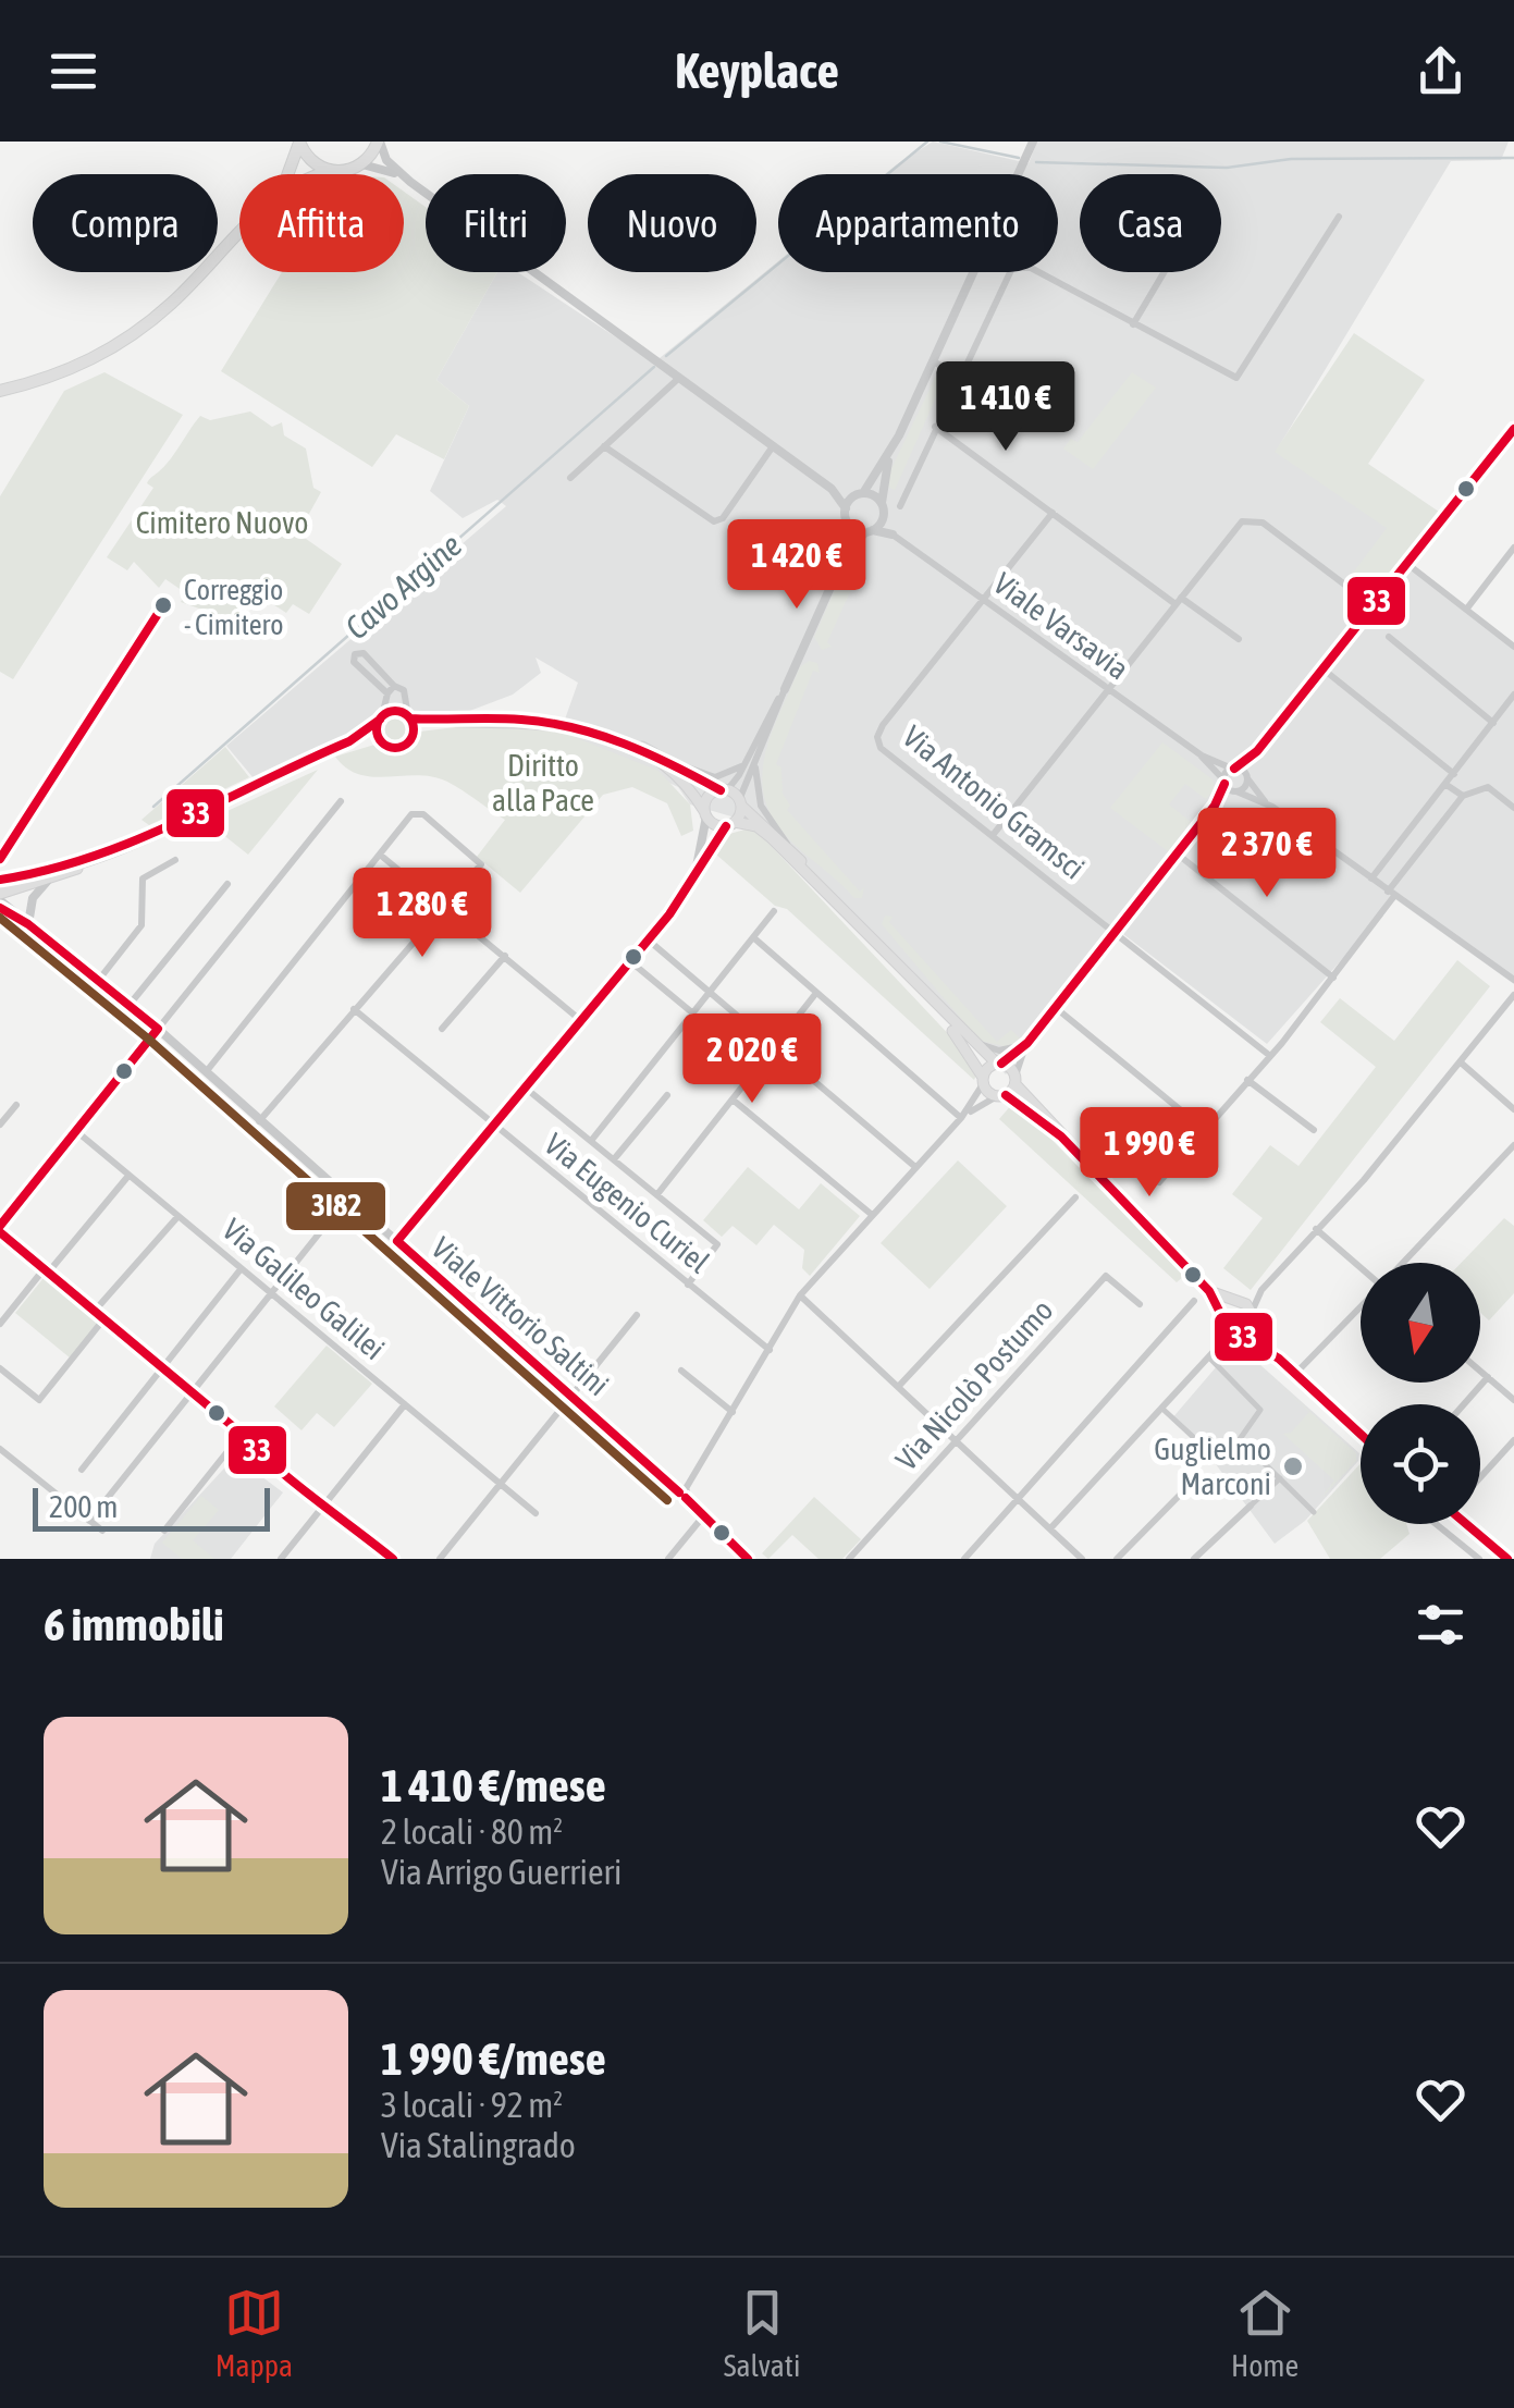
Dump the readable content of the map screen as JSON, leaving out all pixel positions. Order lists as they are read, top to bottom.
{
  "streets": {
    "street": [
      "Viale Varsavia",
      "Via Antonio Gramsci",
      "Via Eugenio Curiel",
      "Via Galileo Galilei",
      "Viale Vittorio Saltini",
      "Via Nicolò Postumo"
    ]
  },
  "crossings": [
    ["Viale Varsavia", "Via Antonio Gramsci"]
  ],
  "water": ["Cavo Argine"],
  "parks": ["Cimitero Nuovo", "Diritto alla Pace"],
  "places": ["Correggio - Cimitero", "Guglielmo Marconi"],
  "lines": ["transit line 33", "transit line 3I82"],
  "scale_bar": "200 m",
  "north": "bottom",
  "page": {
    "header": "Keyplace",
    "chip": [
      "Compra",
      "Affitta",
      "Filtri",
      "Nuovo",
      "Appartamento",
      "Casa"
    ],
    "price": [
      "1 410 €",
      "1 420 €",
      "2 370 €",
      "1 280 €",
      "2 020 €",
      "1 990 €"
    ],
    "scale": "200 m",
    "heading": "6 immobili",
    "list": [
      {
        "name": "1 410 €/mese",
        "note": "2 locali · 80 m² · Via Arrigo Guerrieri"
      },
      {
        "name": "1 990 €/mese",
        "note": "3 locali · 92 m² · Via Stalingrado"
      }
    ],
    "tabs": ["Mappa", "Salvati", "Home"]
  }
}
